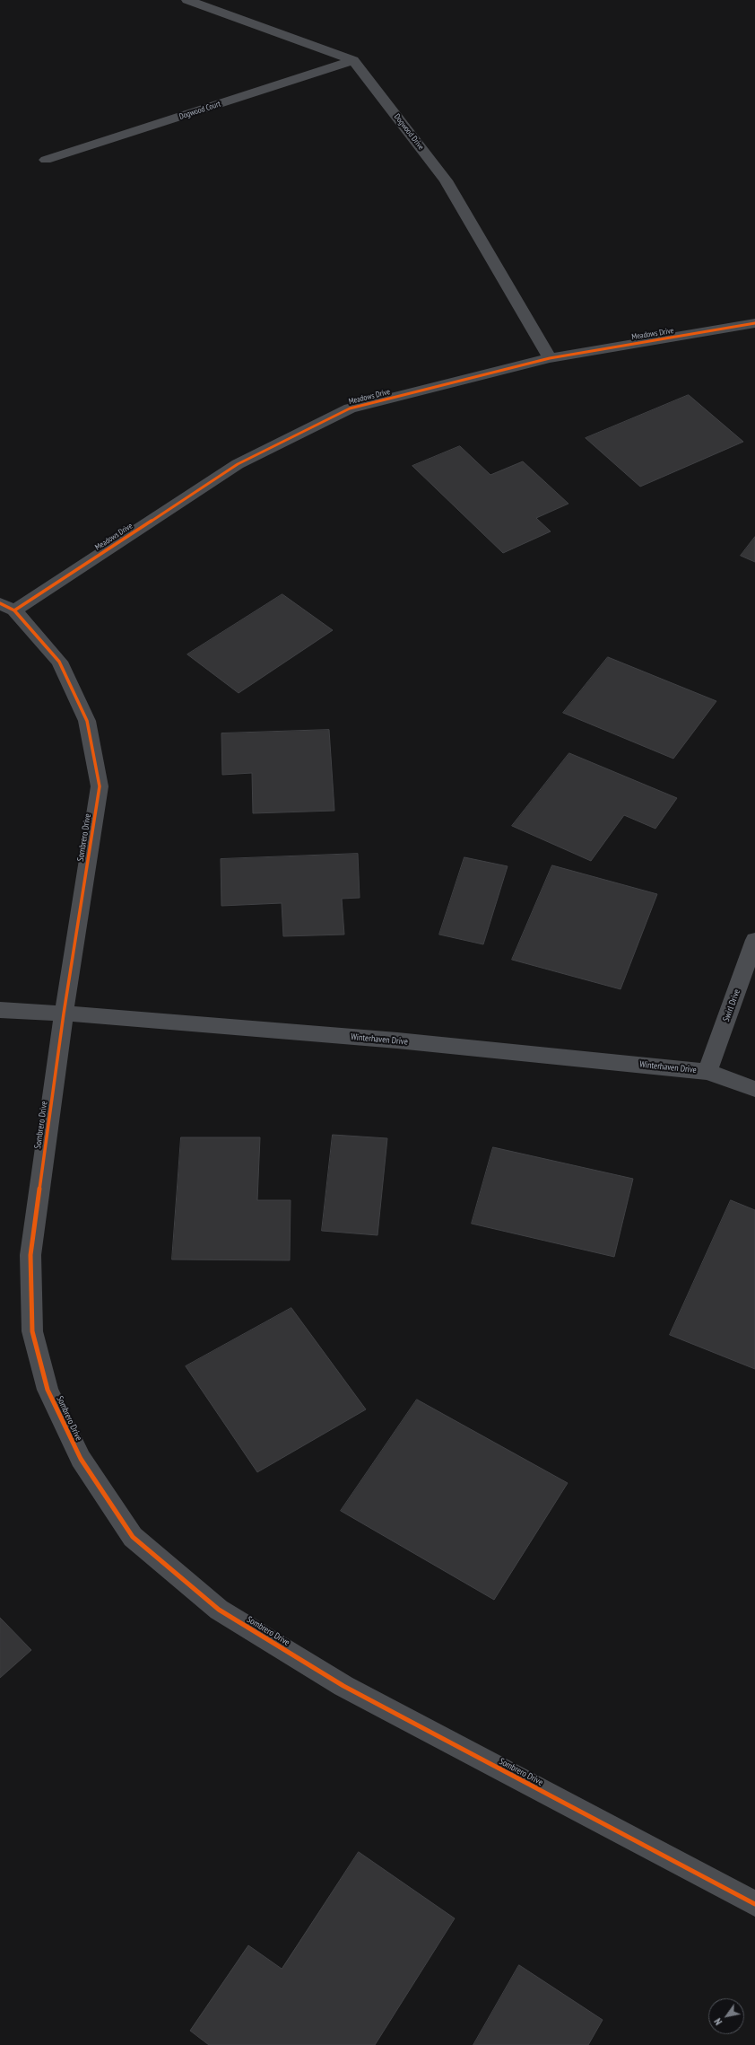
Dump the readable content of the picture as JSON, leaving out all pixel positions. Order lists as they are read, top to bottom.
{
  "streets": {
    "street": [
      "Dogwood Court",
      "Dogwood Drive",
      "Meadows Drive",
      "Sombrero Drive",
      "Swirl Drive",
      "Winterhaven Drive"
    ]
  },
  "crossings": [
    ["Dogwood Court", "Dogwood Drive"],
    ["Dogwood Drive", "Meadows Drive"],
    ["Meadows Drive", "Sombrero Drive"],
    ["Sombrero Drive", "Winterhaven Drive"],
    ["Swirl Drive", "Winterhaven Drive"]
  ],
  "north": "bottom left"
}
